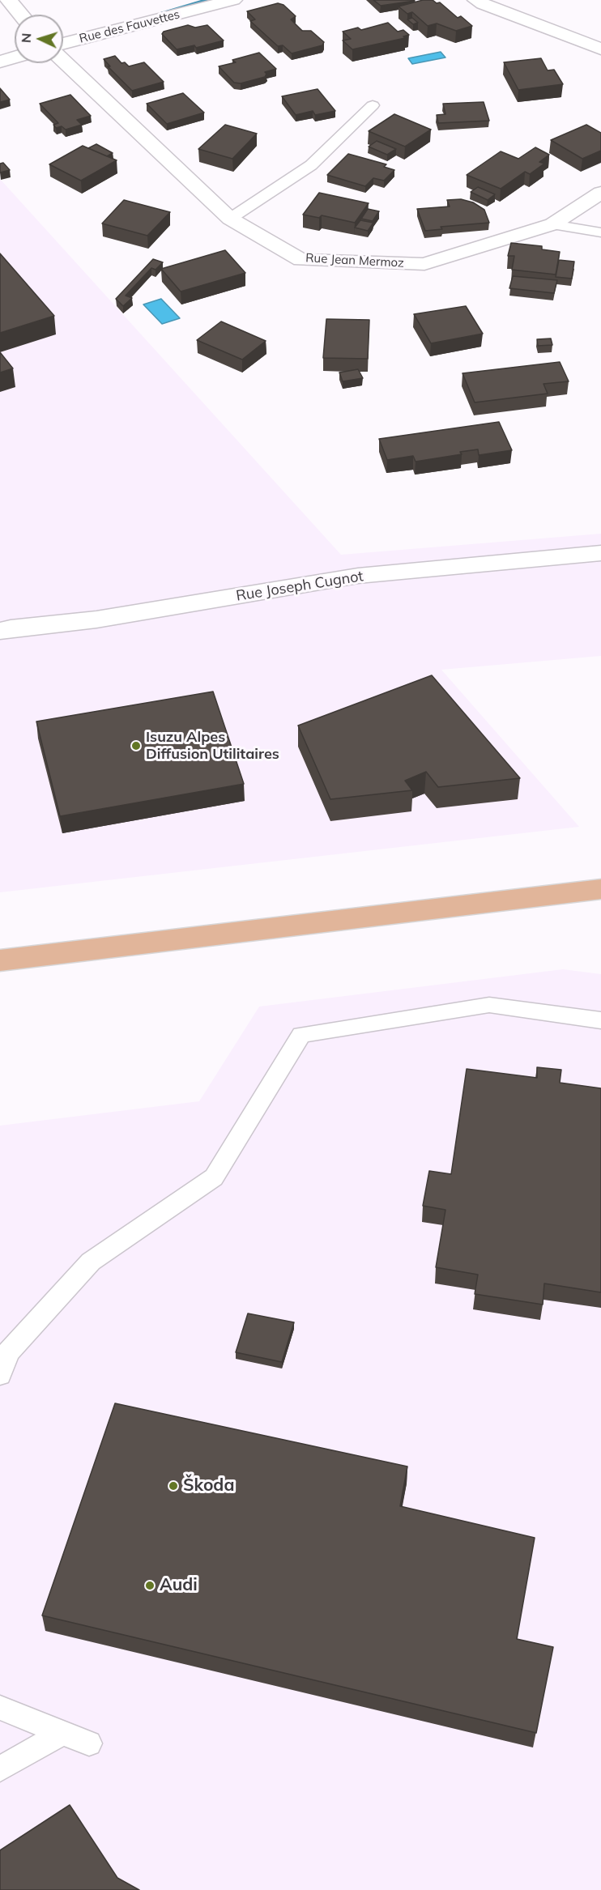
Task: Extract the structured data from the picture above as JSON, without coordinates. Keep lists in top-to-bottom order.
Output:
{
  "streets": {
    "street": ["Rue des Fauvettes", "Rue Jean Mermoz", "Rue Joseph Cugnot"]
  },
  "places": ["Isuzu Alpes Diffusion Utilitaires", "Škoda", "Audi"],
  "north": "left"
}
